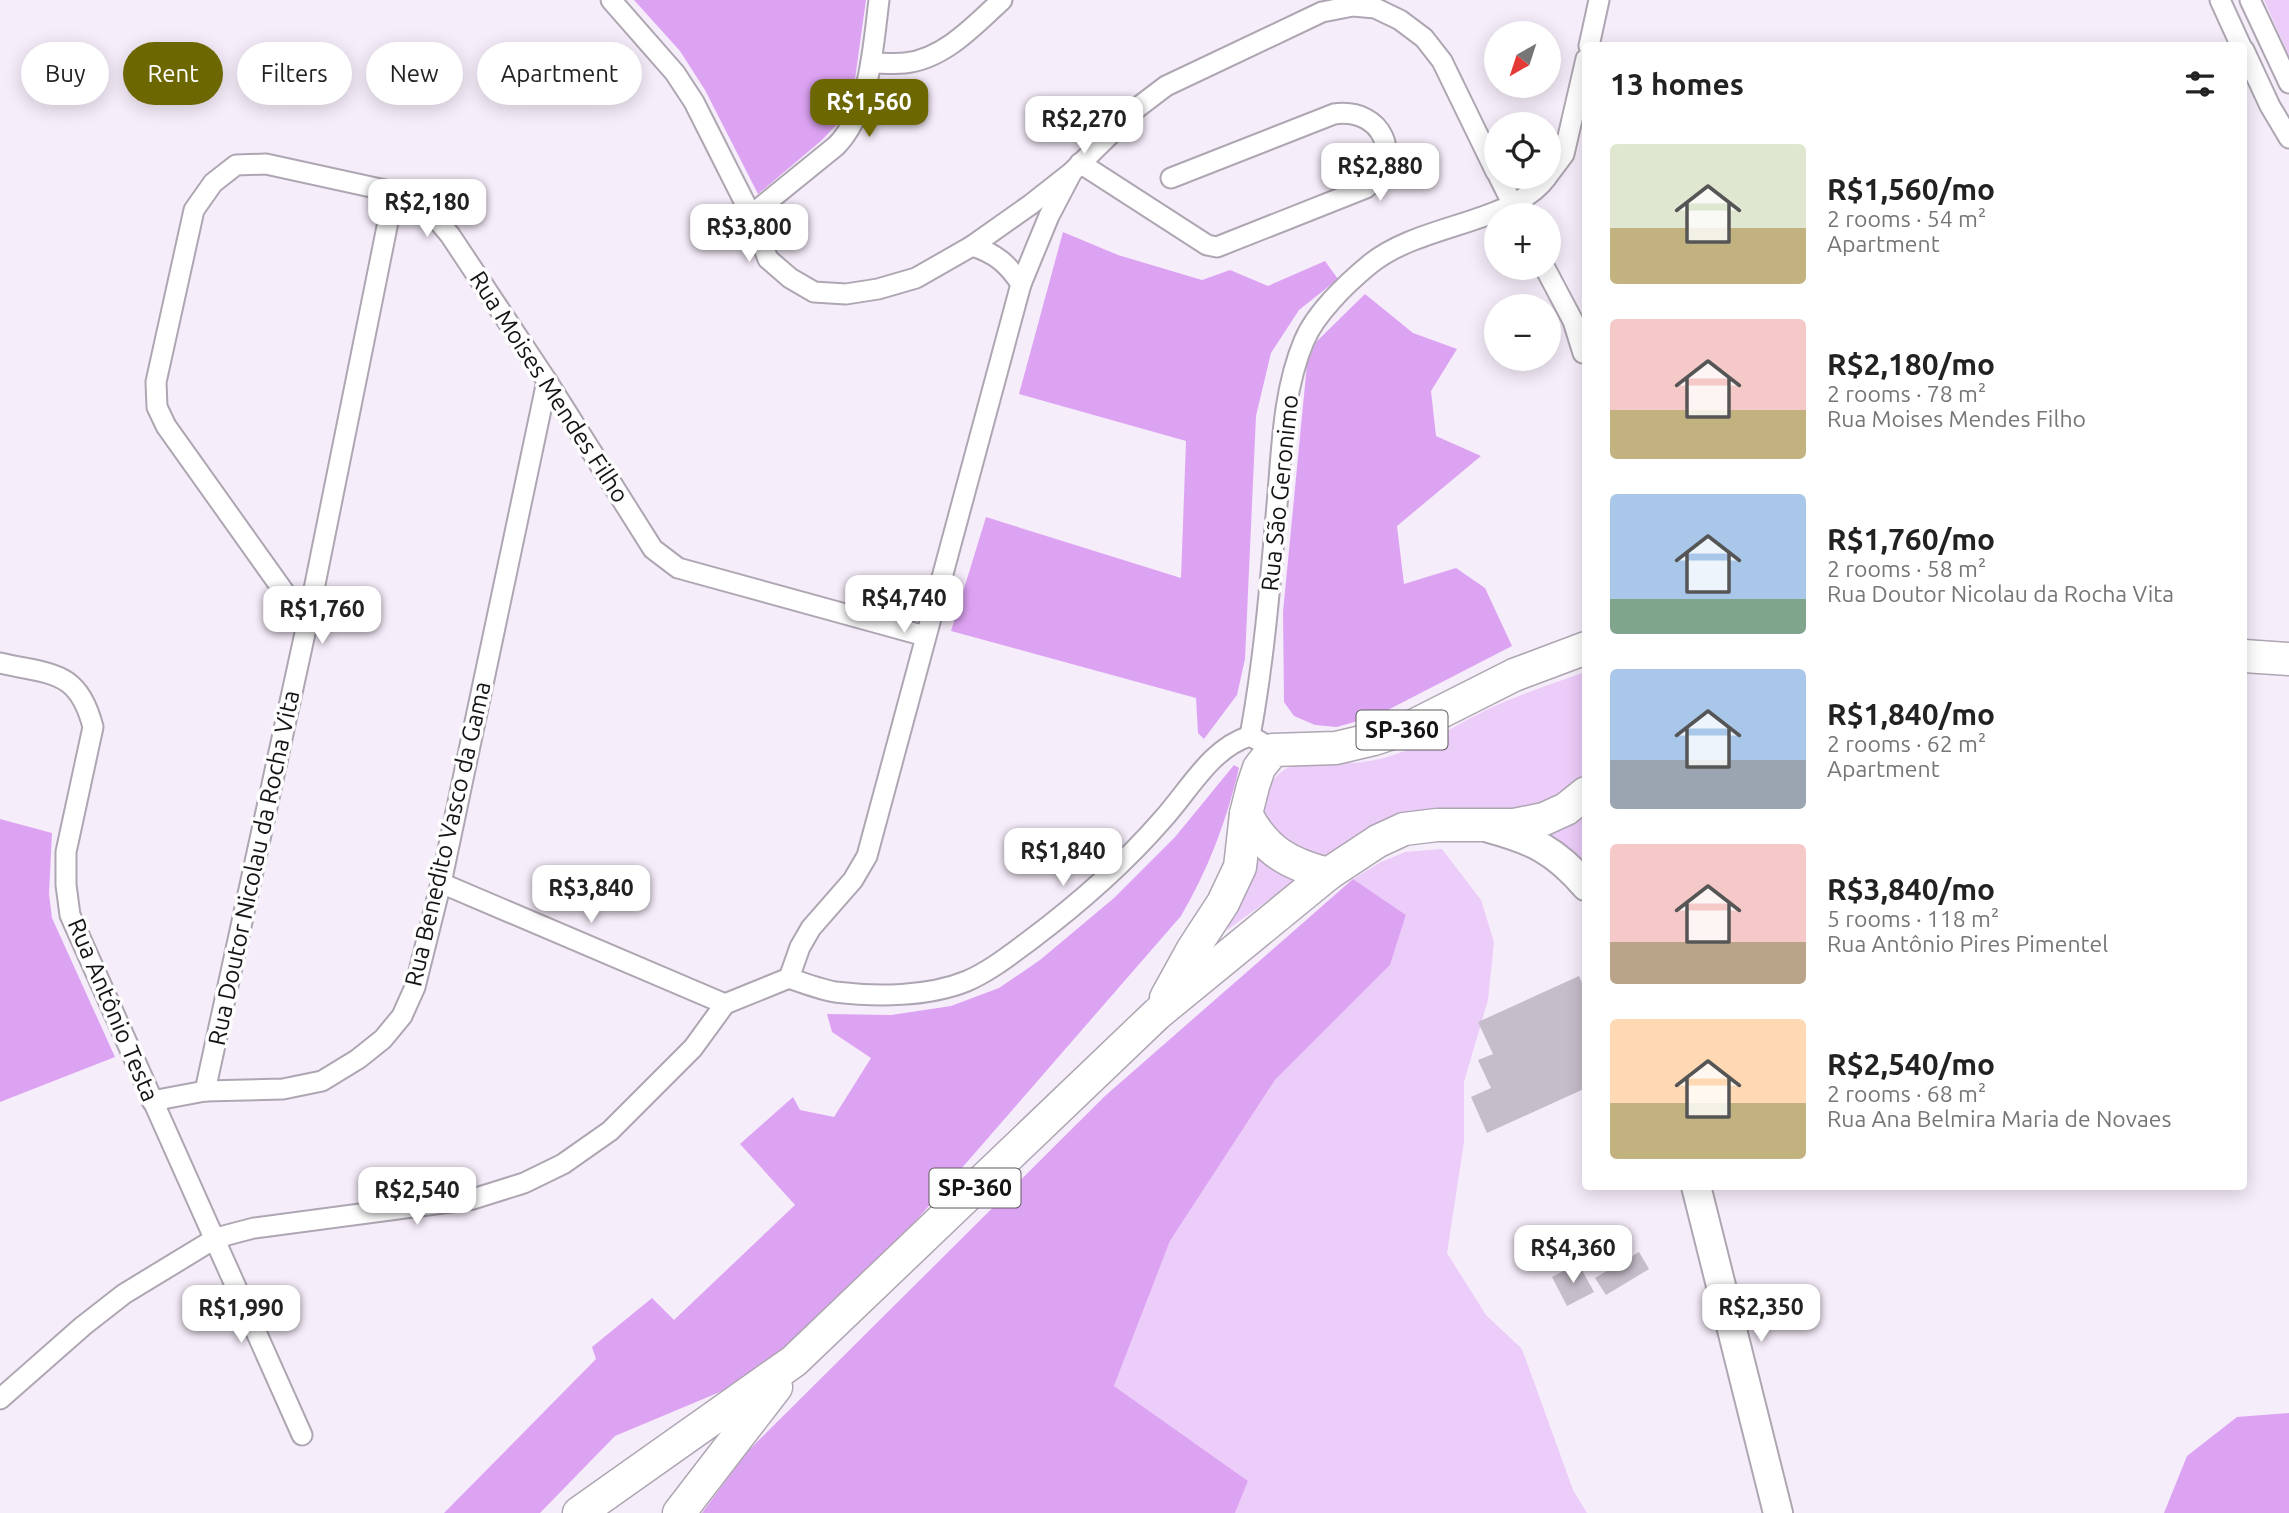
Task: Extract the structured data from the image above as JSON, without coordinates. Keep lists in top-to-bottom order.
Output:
{
  "streets": {
    "main road": ["SP-360"],
    "street": [
      "Rua Moises Mendes Filho",
      "Rua São Geronimo",
      "Rua Benedito Vasco da Gama",
      "Rua Doutor Nicolau da Rocha Vita",
      "Rua Antônio Testa"
    ]
  },
  "crossings": [
    ["Rua Moises Mendes Filho", "Rua Benedito Vasco da Gama"],
    ["Rua Moises Mendes Filho", "Rua Doutor Nicolau da Rocha Vita"],
    ["Rua São Geronimo", "SP-360"],
    ["Rua Benedito Vasco da Gama", "Rua Doutor Nicolau da Rocha Vita"],
    ["Rua Benedito Vasco da Gama", "Rua Antônio Testa"]
  ],
  "north": "bottom left",
  "page": {
    "map_buttons": ["+", "−"],
    "chip": [
      "Buy",
      "Rent",
      "Filters",
      "New",
      "Apartment"
    ],
    "heading": "13 homes",
    "price": [
      "R$1,560",
      "R$2,270",
      "R$2,880",
      "R$2,180",
      "R$3,800",
      "R$4,740",
      "R$1,760",
      "R$1,840",
      "R$3,840",
      "R$2,540",
      "R$4,360",
      "R$2,350",
      "R$1,990"
    ],
    "list": [
      {
        "name": "R$1,560/mo",
        "note": "2 rooms · 54 m² · Apartment"
      },
      {
        "name": "R$2,180/mo",
        "note": "2 rooms · 78 m² · Rua Moises Mendes Filho"
      },
      {
        "name": "R$1,760/mo",
        "note": "2 rooms · 58 m² · Rua Doutor Nicolau da Rocha Vita"
      },
      {
        "name": "R$1,840/mo",
        "note": "2 rooms · 62 m² · Apartment"
      },
      {
        "name": "R$3,840/mo",
        "note": "5 rooms · 118 m² · Rua Antônio Pires Pimentel"
      },
      {
        "name": "R$2,540/mo",
        "note": "2 rooms · 68 m² · Rua Ana Belmira Maria de Novaes"
      }
    ]
  }
}
